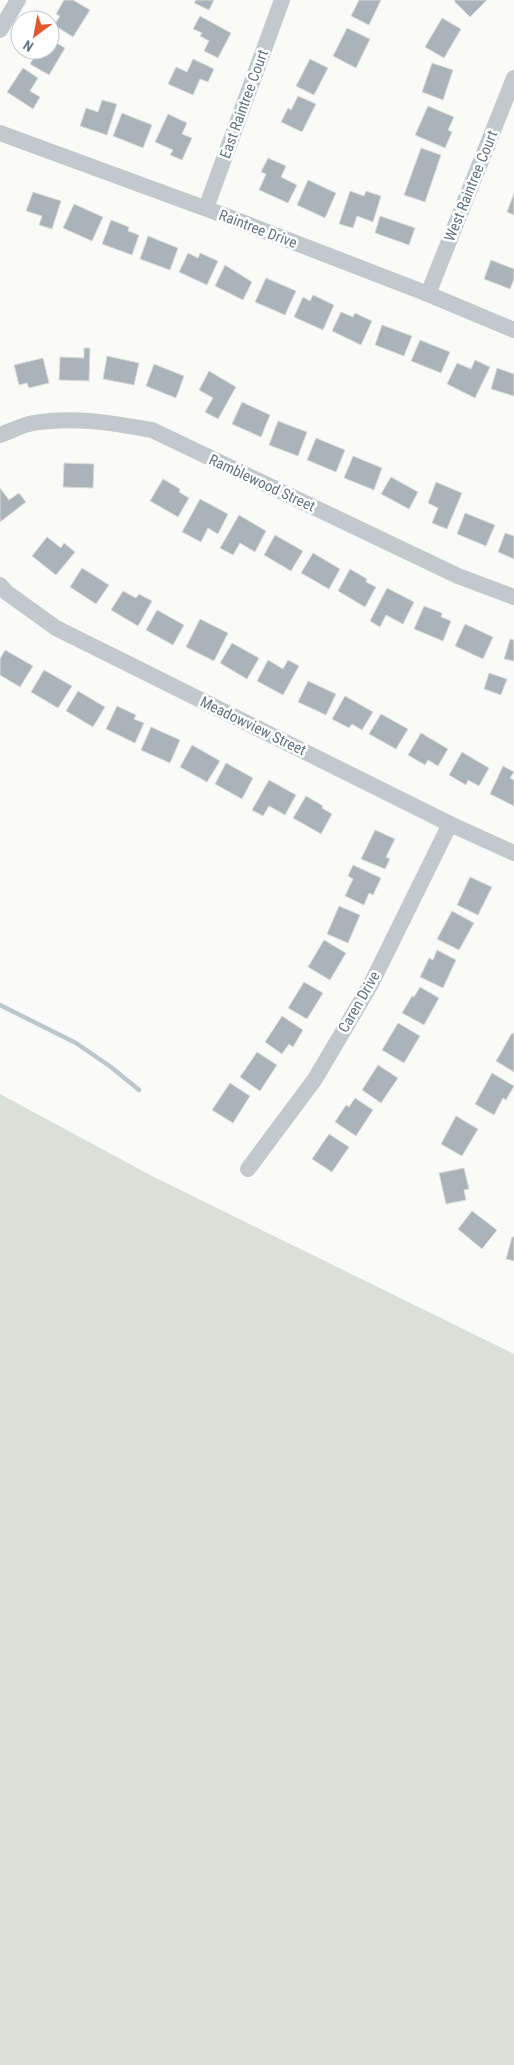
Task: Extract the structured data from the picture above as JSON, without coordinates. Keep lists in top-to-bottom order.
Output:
{
  "streets": {
    "street": [
      "East Raintree Court",
      "West Raintree Court",
      "Raintree Drive",
      "Ramblewood Street",
      "Meadowview Street",
      "Caren Drive"
    ]
  },
  "crossings": [
    ["East Raintree Court", "Raintree Drive"],
    ["West Raintree Court", "Raintree Drive"],
    ["Meadowview Street", "Caren Drive"]
  ],
  "north": "bottom left"
}
